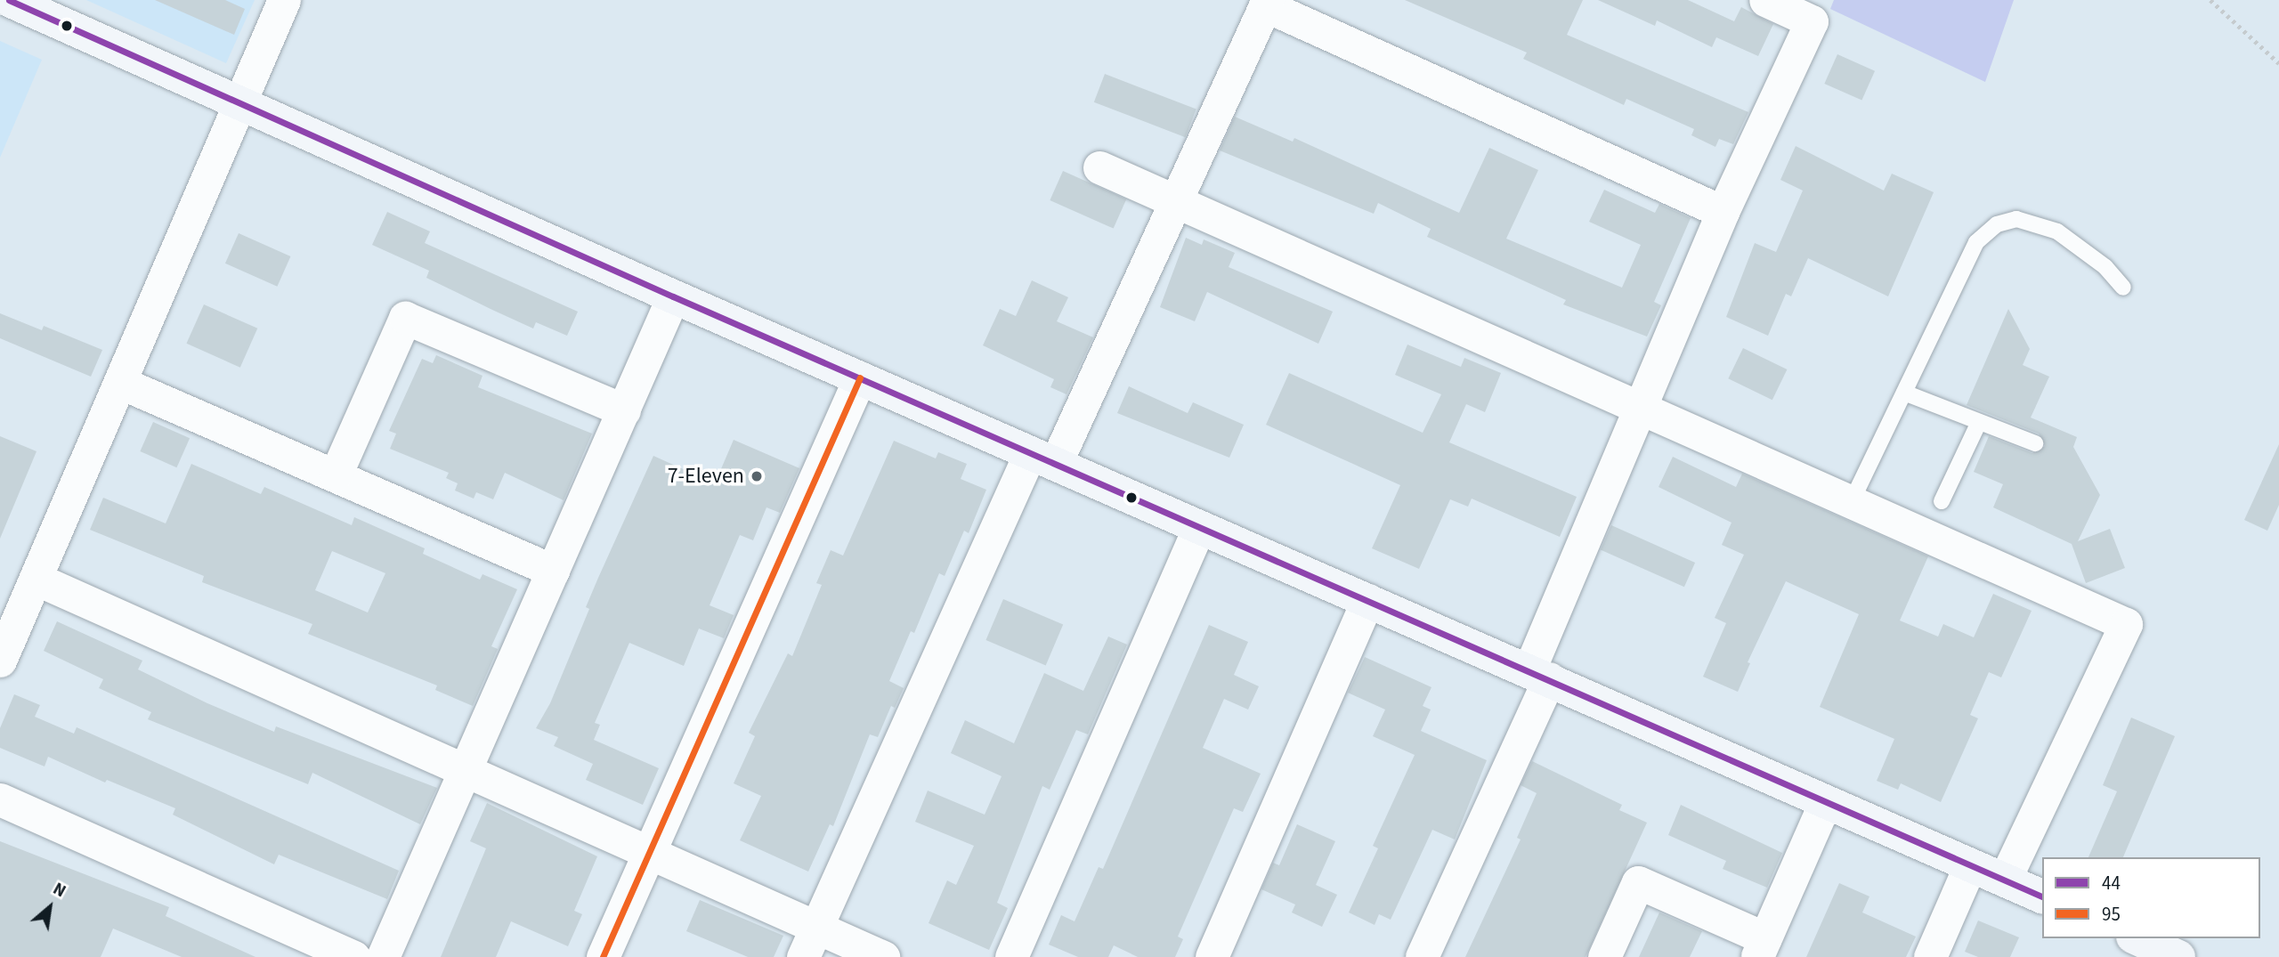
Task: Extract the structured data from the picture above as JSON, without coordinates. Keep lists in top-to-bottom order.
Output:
{
  "places": ["7-Eleven"],
  "lines": ["transit line 44", "transit line 95"],
  "legend": ["44", "95"],
  "north": "top right"
}
